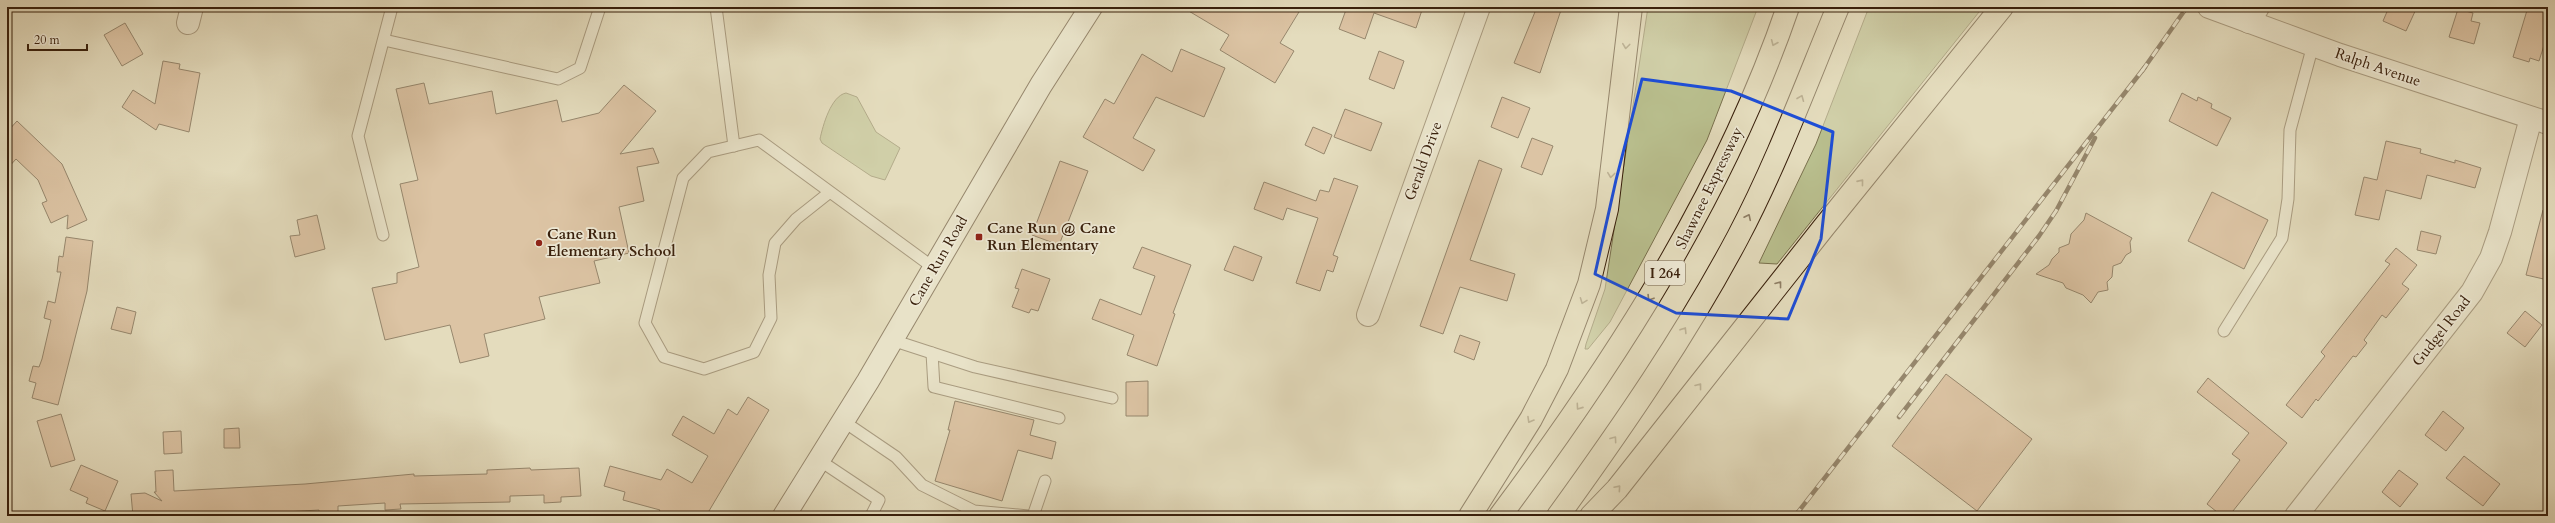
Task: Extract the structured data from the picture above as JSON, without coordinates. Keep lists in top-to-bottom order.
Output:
{
  "streets": {
    "highway": ["Shawnee Expressway", "I 264"],
    "street": [
      "Ralph Avenue",
      "Gerald Drive",
      "Cane Run Road",
      "Gudgel Road"
    ]
  },
  "crossings": [
    ["Ralph Avenue", "Gudgel Road"]
  ],
  "places": {
    "transit": ["Cane Run @ Cane Run Elementary"],
    "other": ["Cane Run Elementary School"]
  },
  "scale_bar": "20 m"
}
